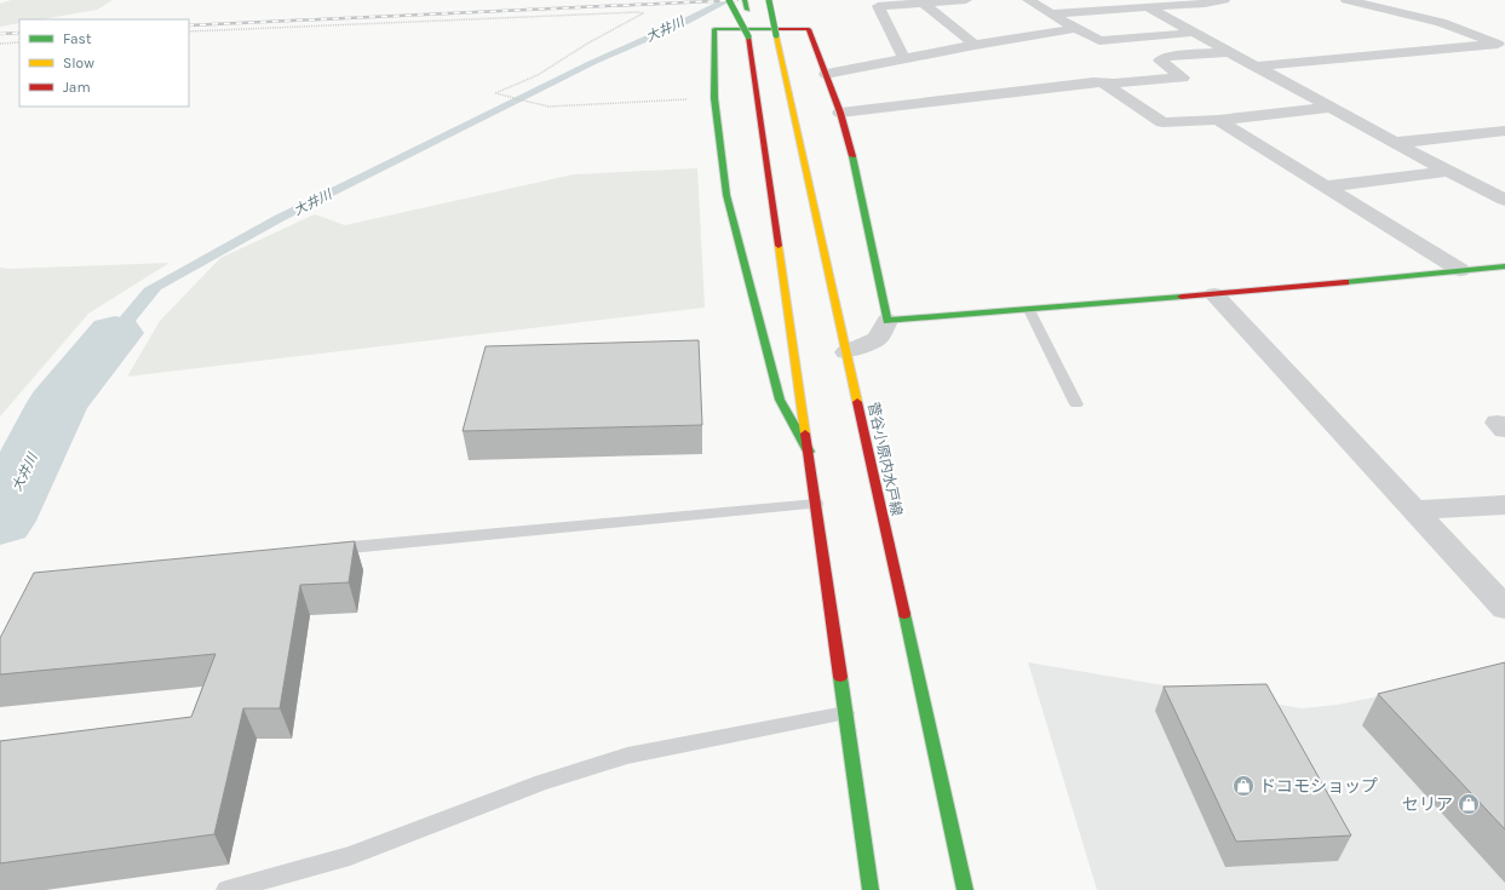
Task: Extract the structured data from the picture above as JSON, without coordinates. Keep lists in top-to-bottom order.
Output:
{
  "streets": {
    "main road": ["菅谷小原内水戸線"]
  },
  "water": ["大井川"],
  "places": {
    "shop": ["ドコモショップ", "セリア"]
  },
  "legend": ["Fast", "Slow", "Jam"]
}
